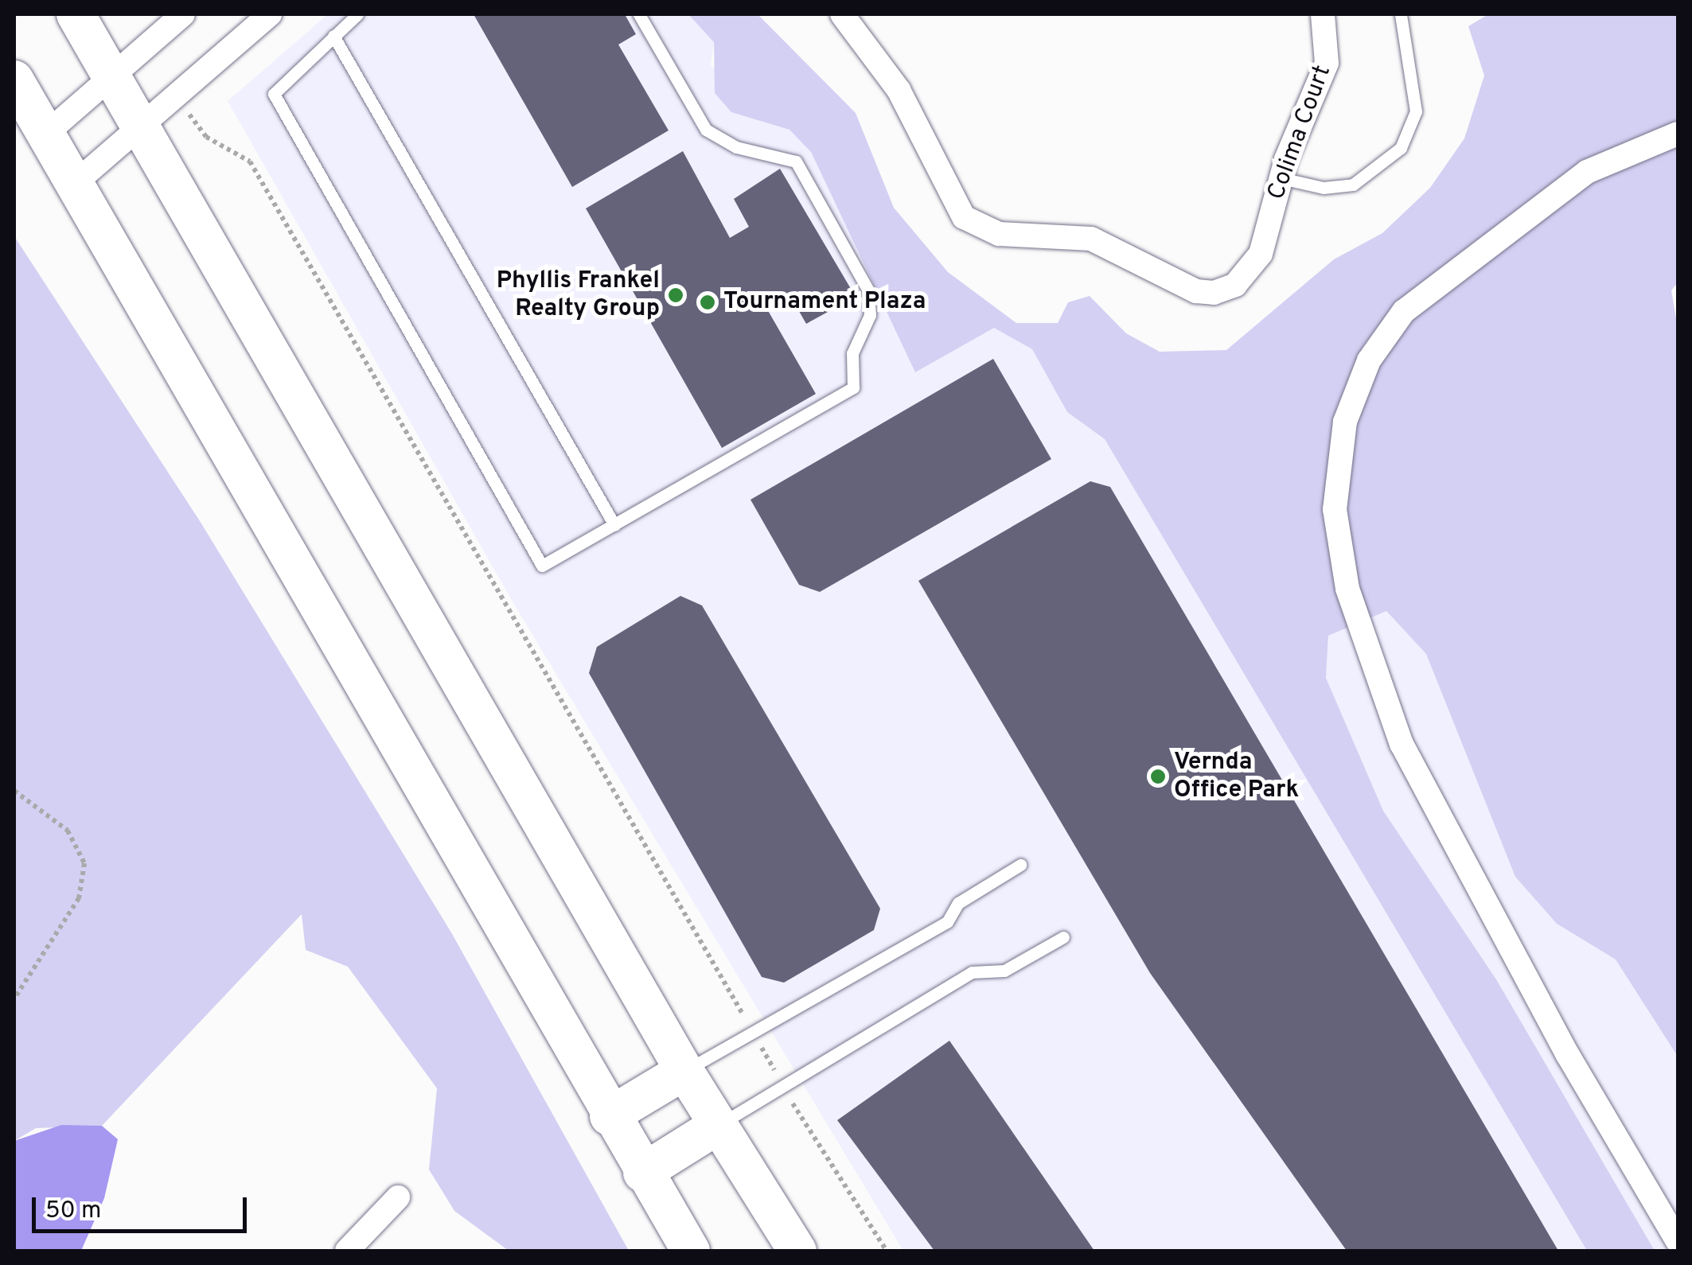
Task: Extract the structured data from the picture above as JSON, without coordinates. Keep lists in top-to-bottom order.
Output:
{
  "streets": {
    "street": ["Colima Court"]
  },
  "places": ["Phyllis Frankel Realty Group", "Tournament Plaza", "Vernda Office Park"],
  "scale_bar": "50 m"
}
